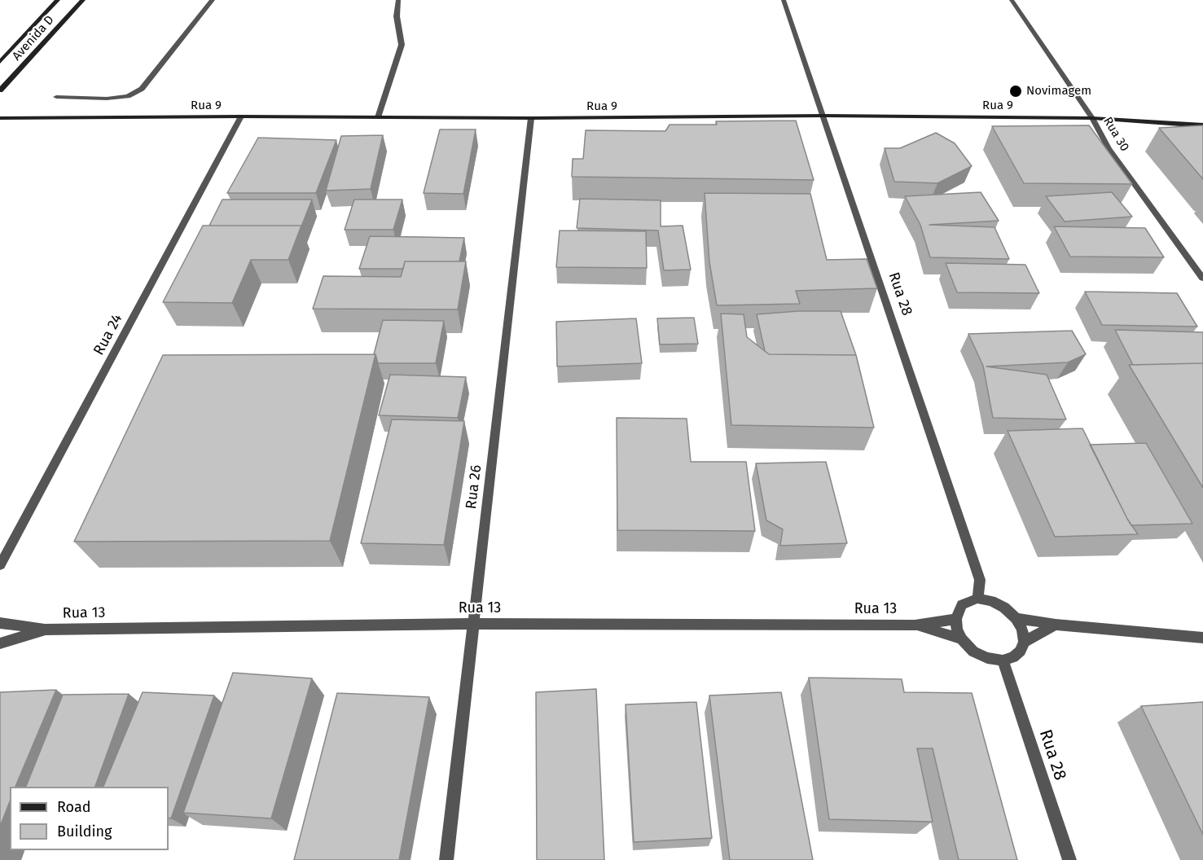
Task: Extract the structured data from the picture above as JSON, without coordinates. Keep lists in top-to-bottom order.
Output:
{
  "streets": {
    "street": [
      "Avenida D",
      "Rua 9",
      "Rua 30",
      "Rua 28",
      "Rua 24",
      "Rua 26",
      "Rua 13"
    ]
  },
  "crossings": [
    ["Rua 9", "Rua 30"],
    ["Rua 9", "Rua 28"],
    ["Rua 9", "Rua 24"],
    ["Rua 9", "Rua 26"],
    ["Rua 28", "Rua 13"],
    ["Rua 26", "Rua 13"]
  ],
  "places": ["Novimagem"],
  "legend": ["Road", "Building"]
}
